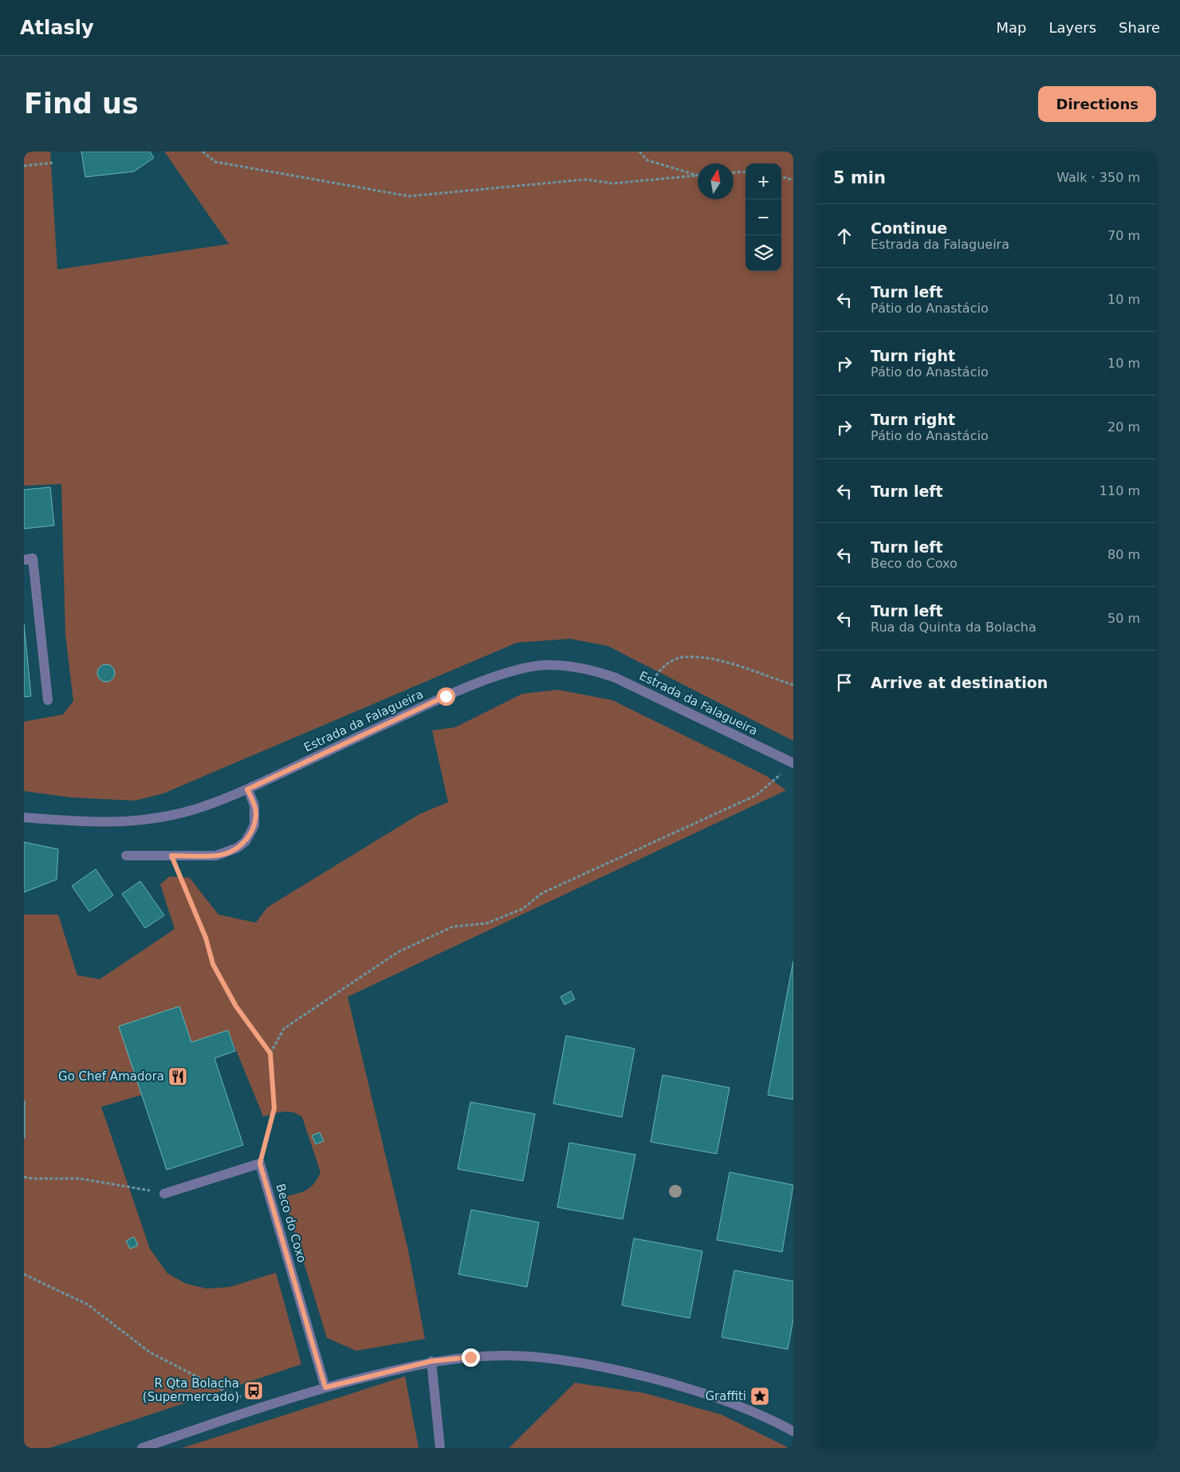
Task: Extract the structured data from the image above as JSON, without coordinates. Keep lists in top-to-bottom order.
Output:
{
  "streets": {
    "street": ["Estrada da Falagueira", "Beco do Coxo"]
  },
  "places": {
    "restaurant": ["Go Chef Amadora"],
    "bus stop": ["R Qta Bolacha (Supermercado)"],
    "place": ["Graffiti"]
  },
  "north": "top",
  "page": {
    "header": "Atlasly",
    "nav": ["Map", "Layers", "Share"],
    "buttons": "Directions",
    "title": "Find us",
    "heading": ["5 min", "Walk · 350 m"],
    "map_buttons": ["+", "−"],
    "list": [
      ["Continue", "Estrada da Falagueira", "70 m"],
      ["Turn left", "Pátio do Anastácio", "10 m"],
      ["Turn right", "Pátio do Anastácio", "10 m"],
      ["Turn right", "Pátio do Anastácio", "20 m"],
      ["Turn left", "110 m"],
      ["Turn left", "Beco do Coxo", "80 m"],
      ["Turn left", "Rua da Quinta da Bolacha", "50 m"],
      "Arrive at destination"
    ]
  }
}
